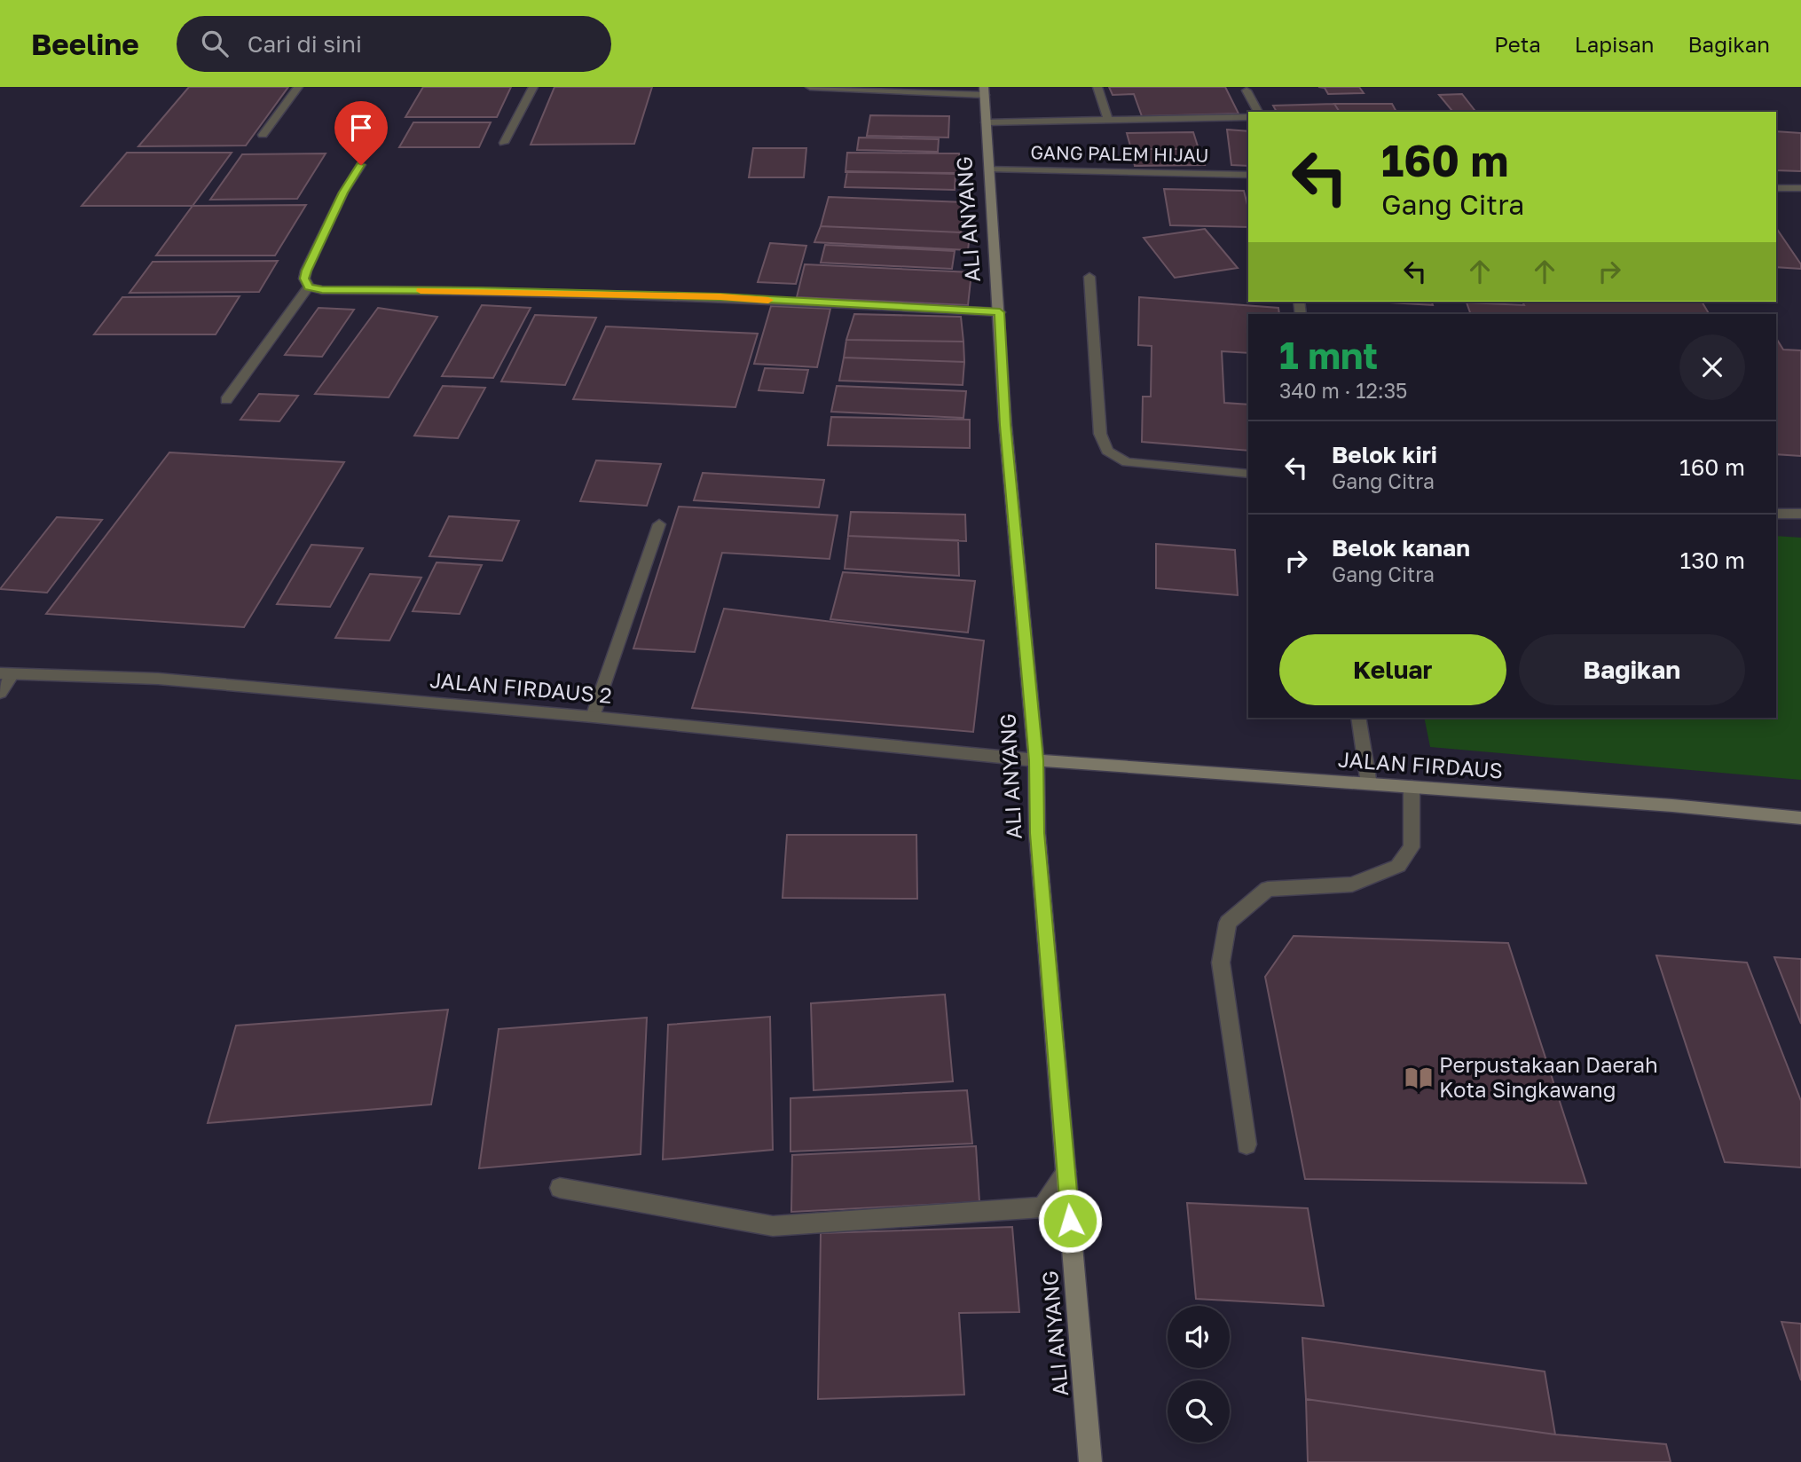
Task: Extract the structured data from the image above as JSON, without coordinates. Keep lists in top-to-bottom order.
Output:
{
  "streets": {
    "street": [
      "GANG PALEM HIJAU",
      "ALI ANYANG",
      "JALAN FIRDAUS 2",
      "JALAN FIRDAUS"
    ]
  },
  "crossings": [
    ["GANG PALEM HIJAU", "ALI ANYANG"],
    ["ALI ANYANG", "JALAN FIRDAUS 2"],
    ["ALI ANYANG", "JALAN FIRDAUS"],
    ["JALAN FIRDAUS 2", "JALAN FIRDAUS"]
  ],
  "places": {
    "library": ["Perpustakaan Daerah Kota Singkawang"]
  },
  "page": {
    "header": "Beeline",
    "search": "Cari di sini",
    "nav": ["Peta", "Lapisan", "Bagikan"],
    "turn": ["160 m", "Gang Citra"],
    "heading": ["1 mnt", "340 m · 12:35"],
    "list": [
      {
        "name": "Belok kiri",
        "note": "Gang Citra",
        "value": "160 m"
      },
      {
        "name": "Belok kanan",
        "note": "Gang Citra",
        "value": "130 m"
      }
    ],
    "buttons": ["Keluar", "Bagikan"]
  }
}
